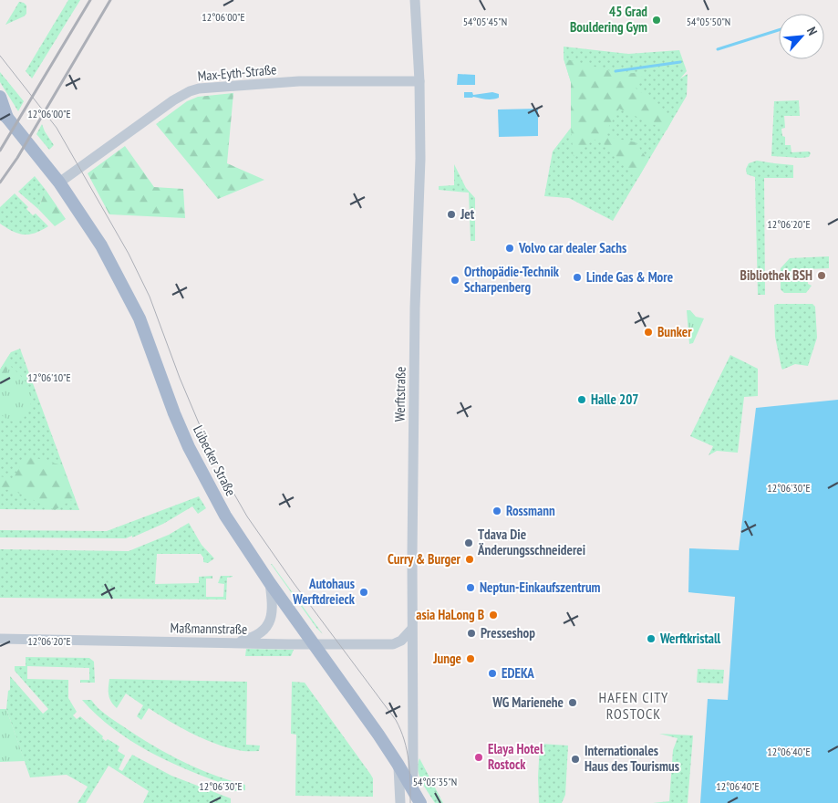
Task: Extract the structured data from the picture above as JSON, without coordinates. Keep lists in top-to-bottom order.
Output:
{
  "streets": {
    "main road": ["Lübecker Straße"],
    "street": ["Max-Eyth-Straße", "Werftstraße", "Maßmannstraße"]
  },
  "crossings": [
    ["Max-Eyth-Straße", "Werftstraße"],
    ["Max-Eyth-Straße", "Lübecker Straße"],
    ["Werftstraße", "Lübecker Straße"],
    ["Werftstraße", "Maßmannstraße"],
    ["Lübecker Straße", "Maßmannstraße"]
  ],
  "districts": ["HAFEN CITY ROSTOCK"],
  "places": [
    "45 Grad Bouldering Gym",
    "Jet",
    "Volvo car dealer Sachs",
    "Bibliothek BSH",
    "Linde Gas & More",
    "Orthopädie-Technik Scharpenberg",
    "Bunker",
    "Halle 207",
    "Rossmann",
    "Tdava Die Änderungsschneiderei",
    "Curry & Burger",
    "Neptun-Einkaufszentrum",
    "Autohaus Werftdreieck",
    "asia HaLong B",
    "Presseshop",
    "Werftkristall",
    "Junge",
    "EDEKA",
    "WG Marienehe",
    "Elaya Hotel Rostock",
    "Internationales Haus des Tourismus"
  ],
  "north": "top right",
  "coordinates": [
    "12°06'00\"E",
    "54°05'45\"N",
    "54°05'50\"N",
    "12°06'20\"E",
    "12°06'10\"E",
    "12°06'30\"E",
    "12°06'40\"E",
    "54°05'35\"N"
  ]
}
